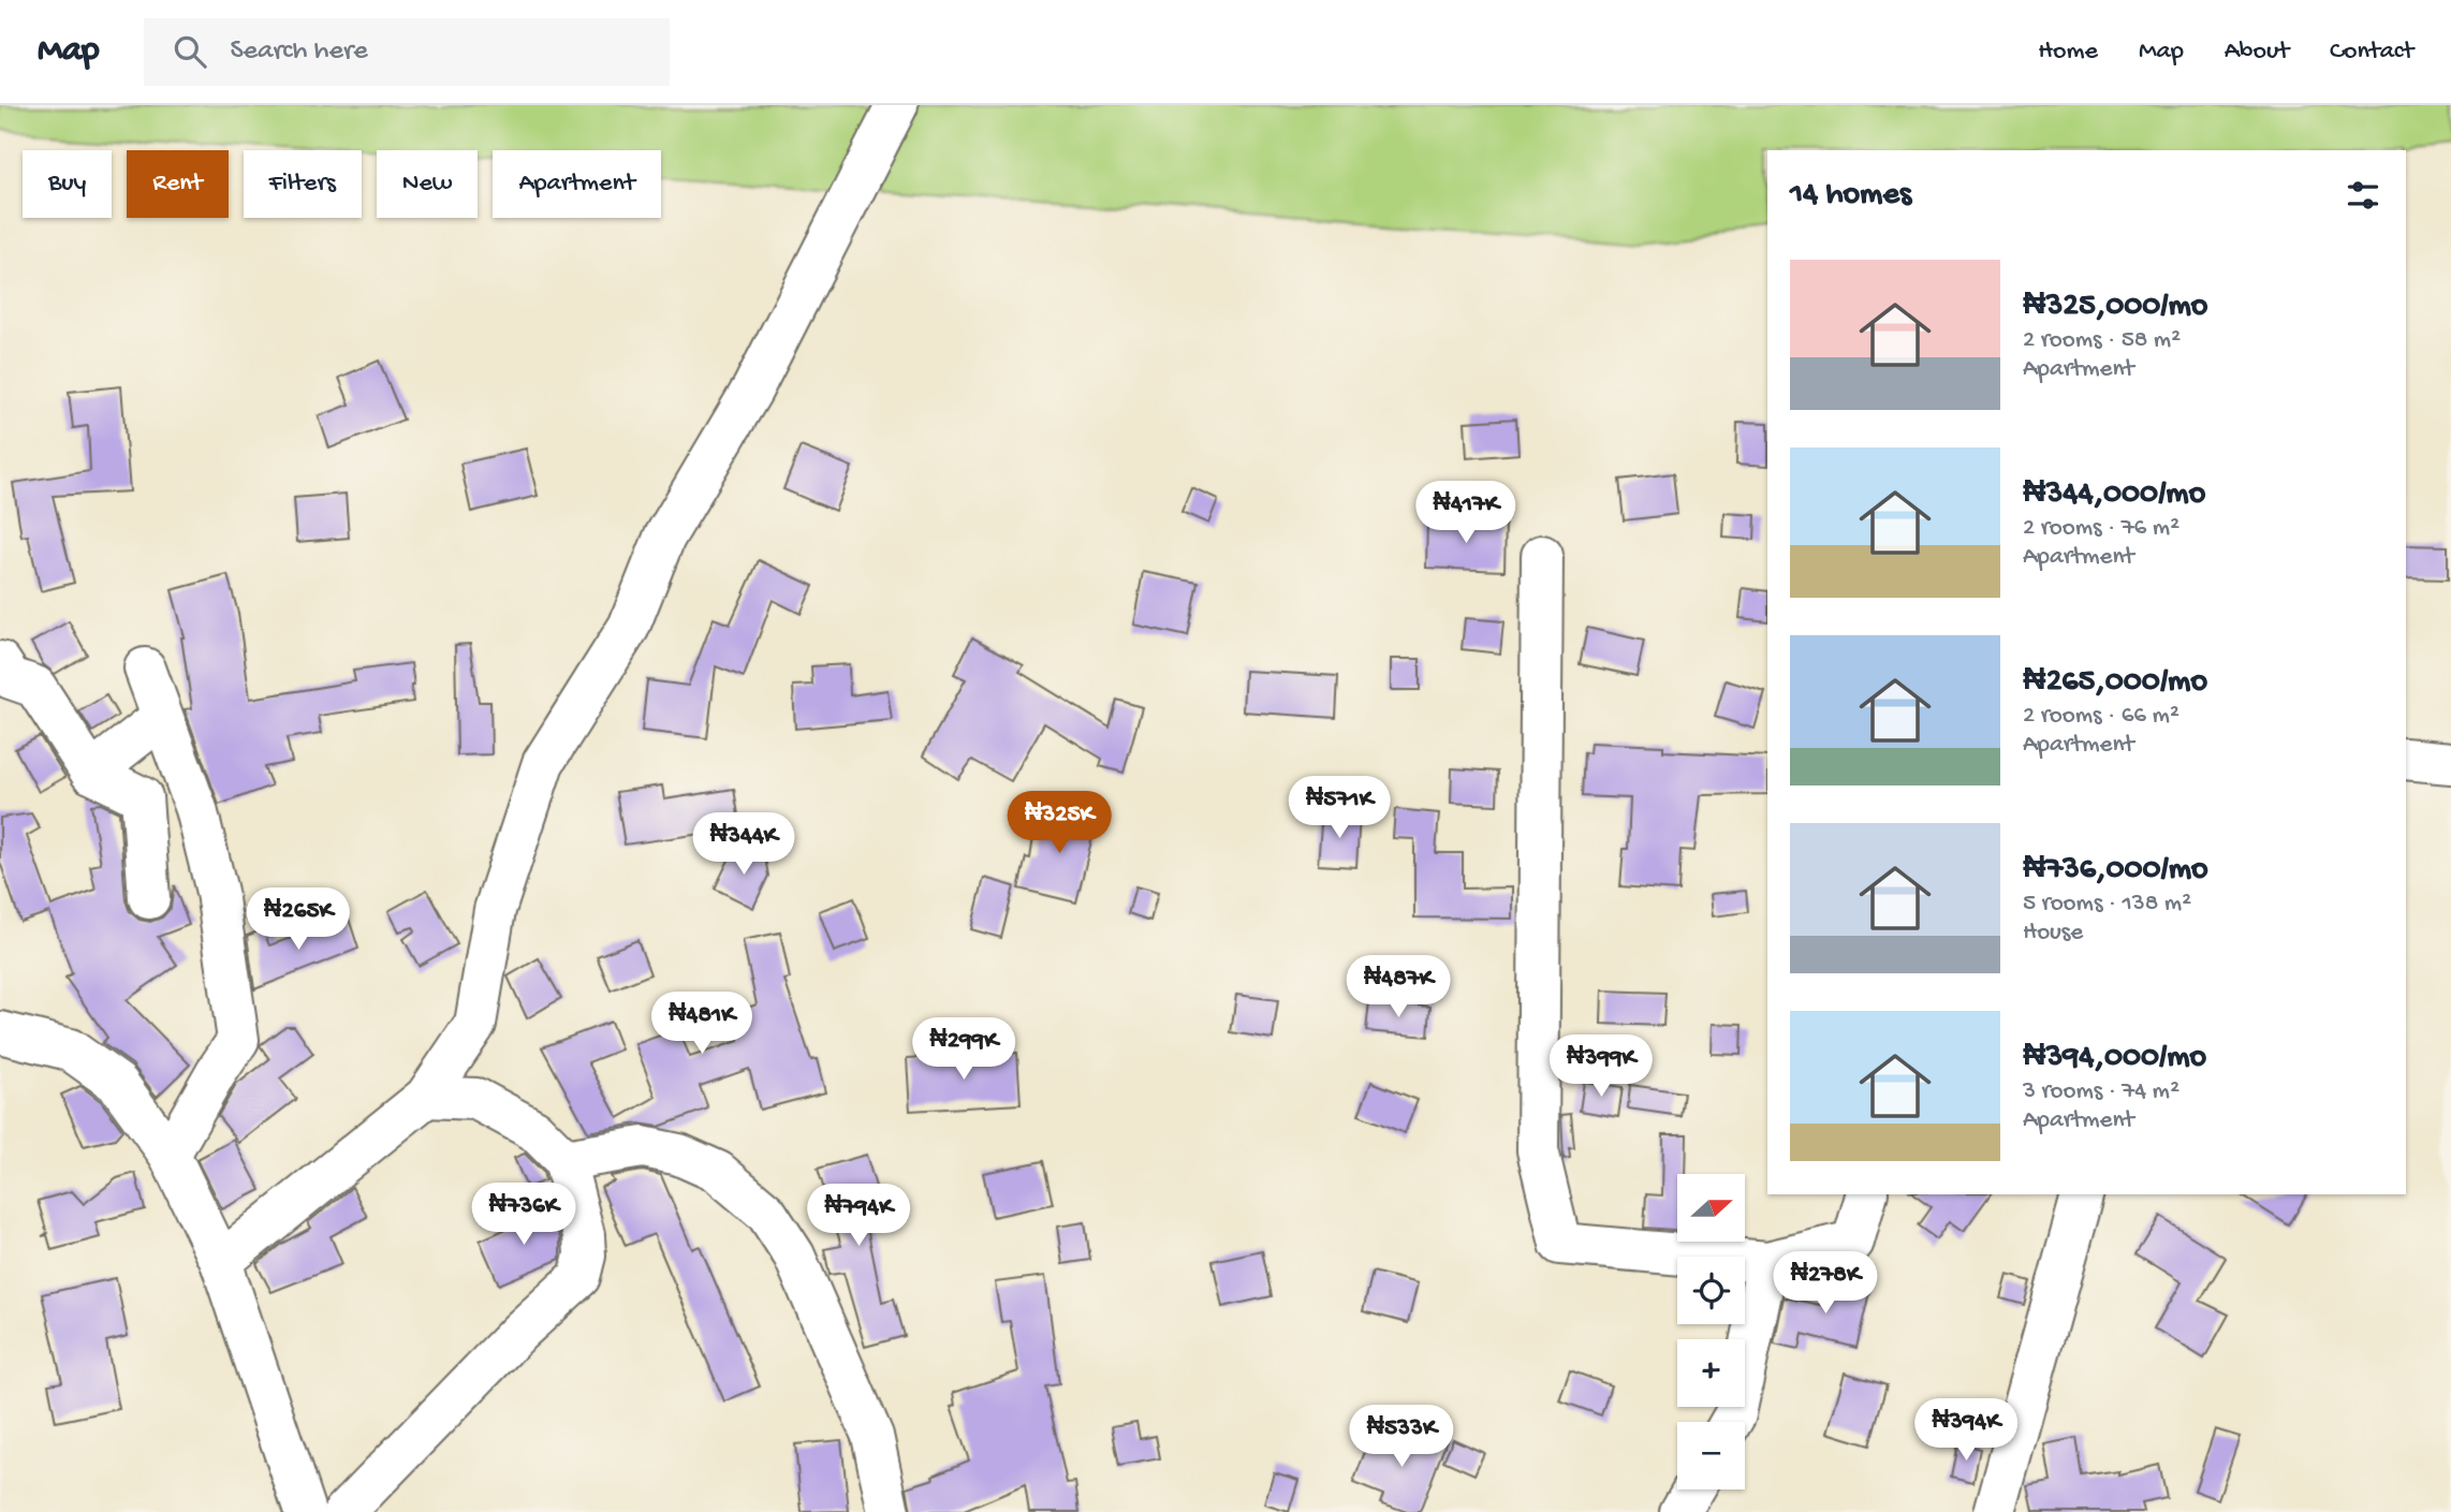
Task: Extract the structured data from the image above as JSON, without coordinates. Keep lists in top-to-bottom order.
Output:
{
  "north": "right",
  "page": {
    "header": "Map",
    "search": "Search here",
    "nav": [
      "Home",
      "Map",
      "About",
      "Contact"
    ],
    "chip": [
      "Buy",
      "Rent",
      "Filters",
      "New",
      "Apartment"
    ],
    "heading": "14 homes",
    "list": [
      {
        "name": "₦325,000/mo",
        "note": "2 rooms · 58 m² · Apartment"
      },
      {
        "name": "₦344,000/mo",
        "note": "2 rooms · 76 m² · Apartment"
      },
      {
        "name": "₦265,000/mo",
        "note": "2 rooms · 66 m² · Apartment"
      },
      {
        "name": "₦736,000/mo",
        "note": "5 rooms · 138 m² · House"
      },
      {
        "name": "₦394,000/mo",
        "note": "3 rooms · 74 m² · Apartment"
      }
    ],
    "price": [
      "₦417K",
      "₦571K",
      "₦325K",
      "₦344K",
      "₦265K",
      "₦487K",
      "₦481K",
      "₦299K",
      "₦399K",
      "₦736K",
      "₦794K",
      "₦278K",
      "₦394K",
      "₦533K"
    ],
    "map_buttons": ["+", "−"]
  }
}
